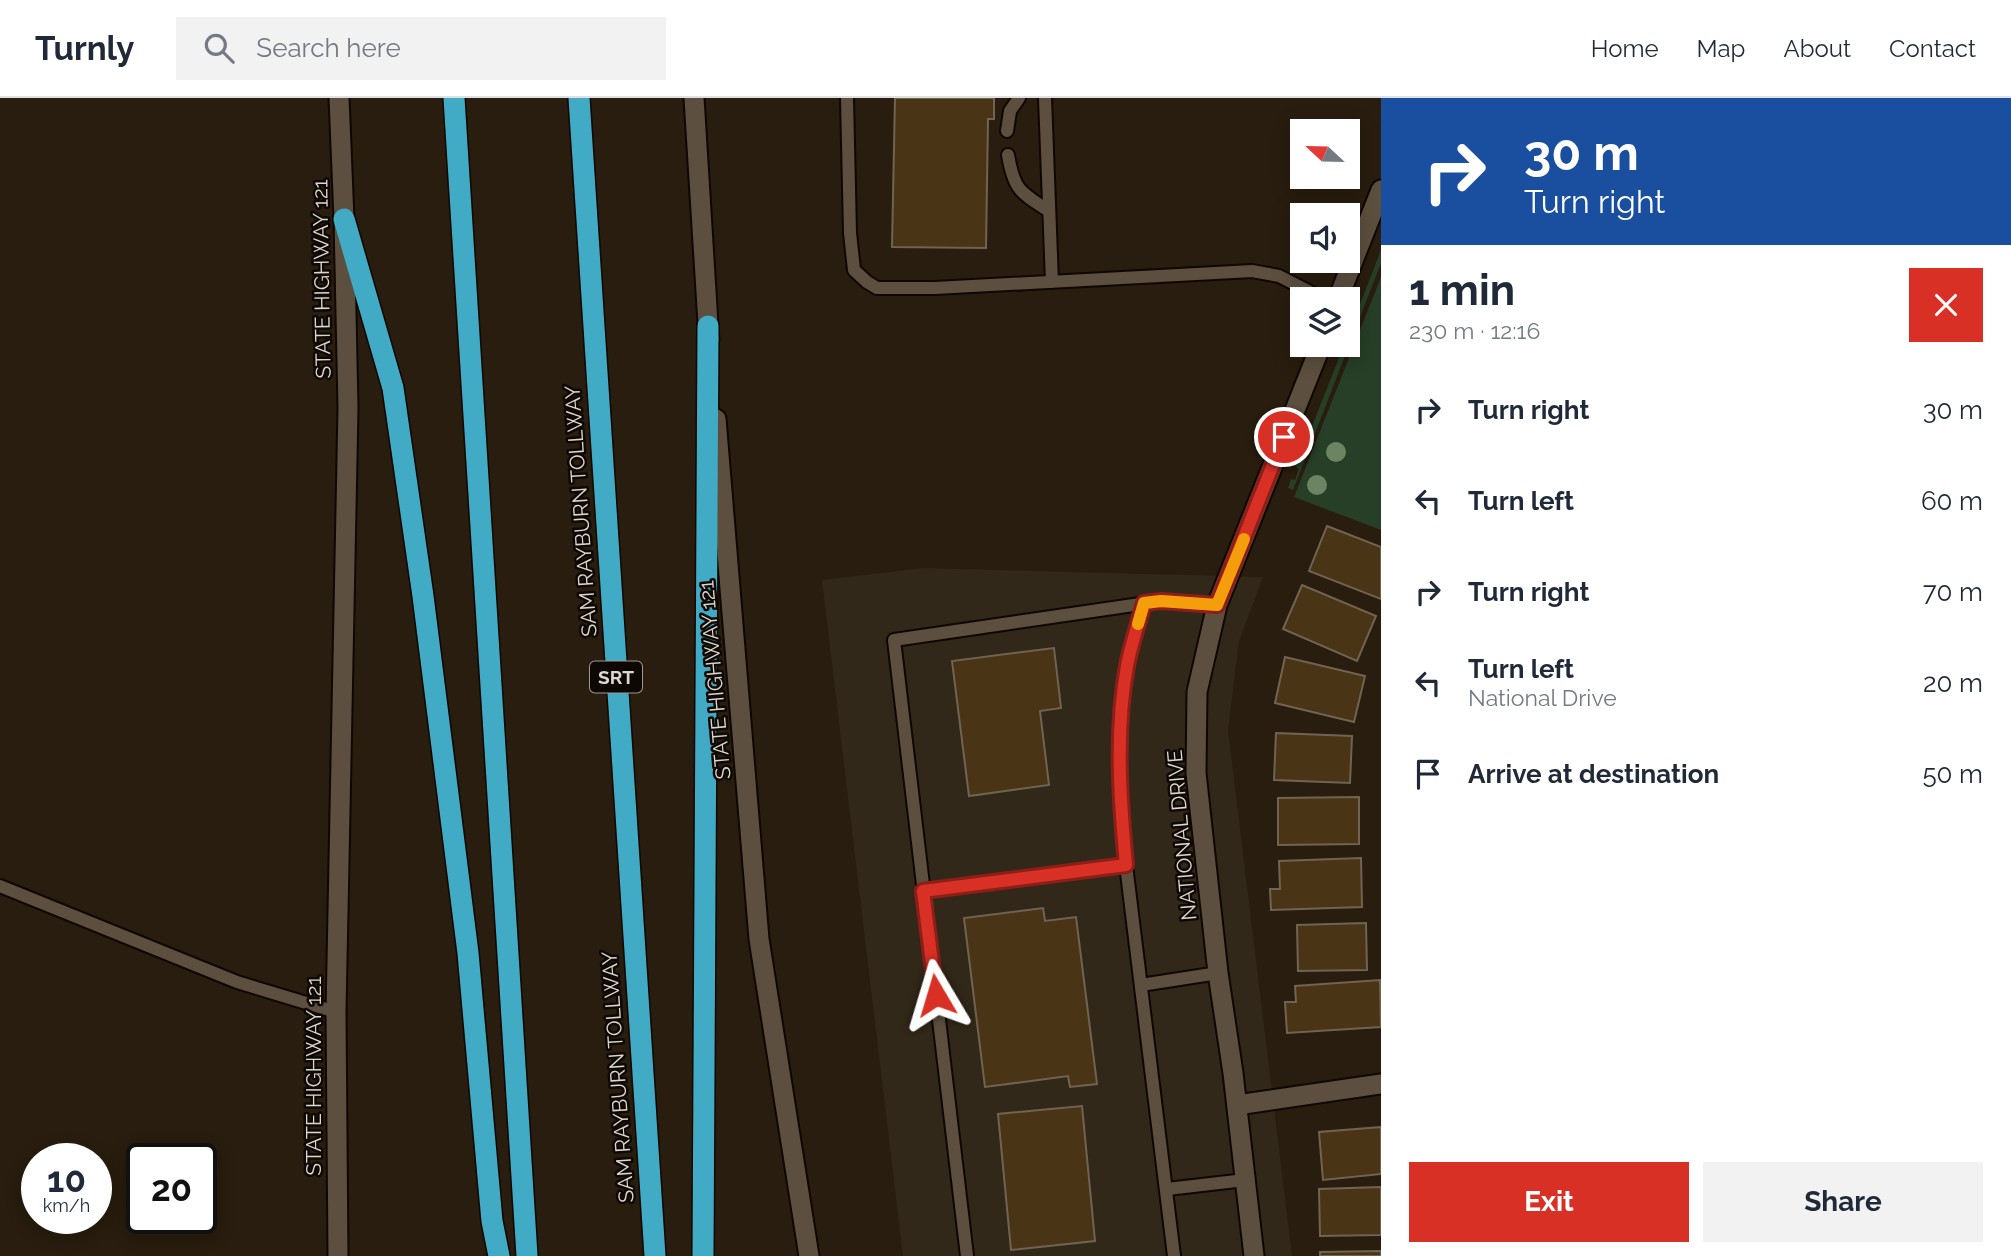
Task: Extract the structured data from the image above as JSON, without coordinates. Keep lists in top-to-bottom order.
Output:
{
  "streets": {
    "highway": ["SAM RAYBURN TOLLWAY", "SRT"],
    "main road": ["STATE HIGHWAY 121", "NATIONAL DRIVE"]
  },
  "north": "left",
  "page": {
    "header": "Turnly",
    "search": "Search here",
    "nav": [
      "Home",
      "Map",
      "About",
      "Contact"
    ],
    "turn": ["30 m", "Turn right"],
    "heading": ["1 min", "230 m · 12:16"],
    "list": [
      {
        "name": "Turn right",
        "value": "30 m"
      },
      {
        "name": "Turn left",
        "value": "60 m"
      },
      {
        "name": "Turn right",
        "value": "70 m"
      },
      {
        "name": "Turn left",
        "note": "National Drive",
        "value": "20 m"
      },
      {
        "name": "Arrive at destination",
        "value": "50 m"
      }
    ],
    "speed": "10 km/h",
    "limit": "20",
    "buttons": ["Exit", "Share"]
  }
}
